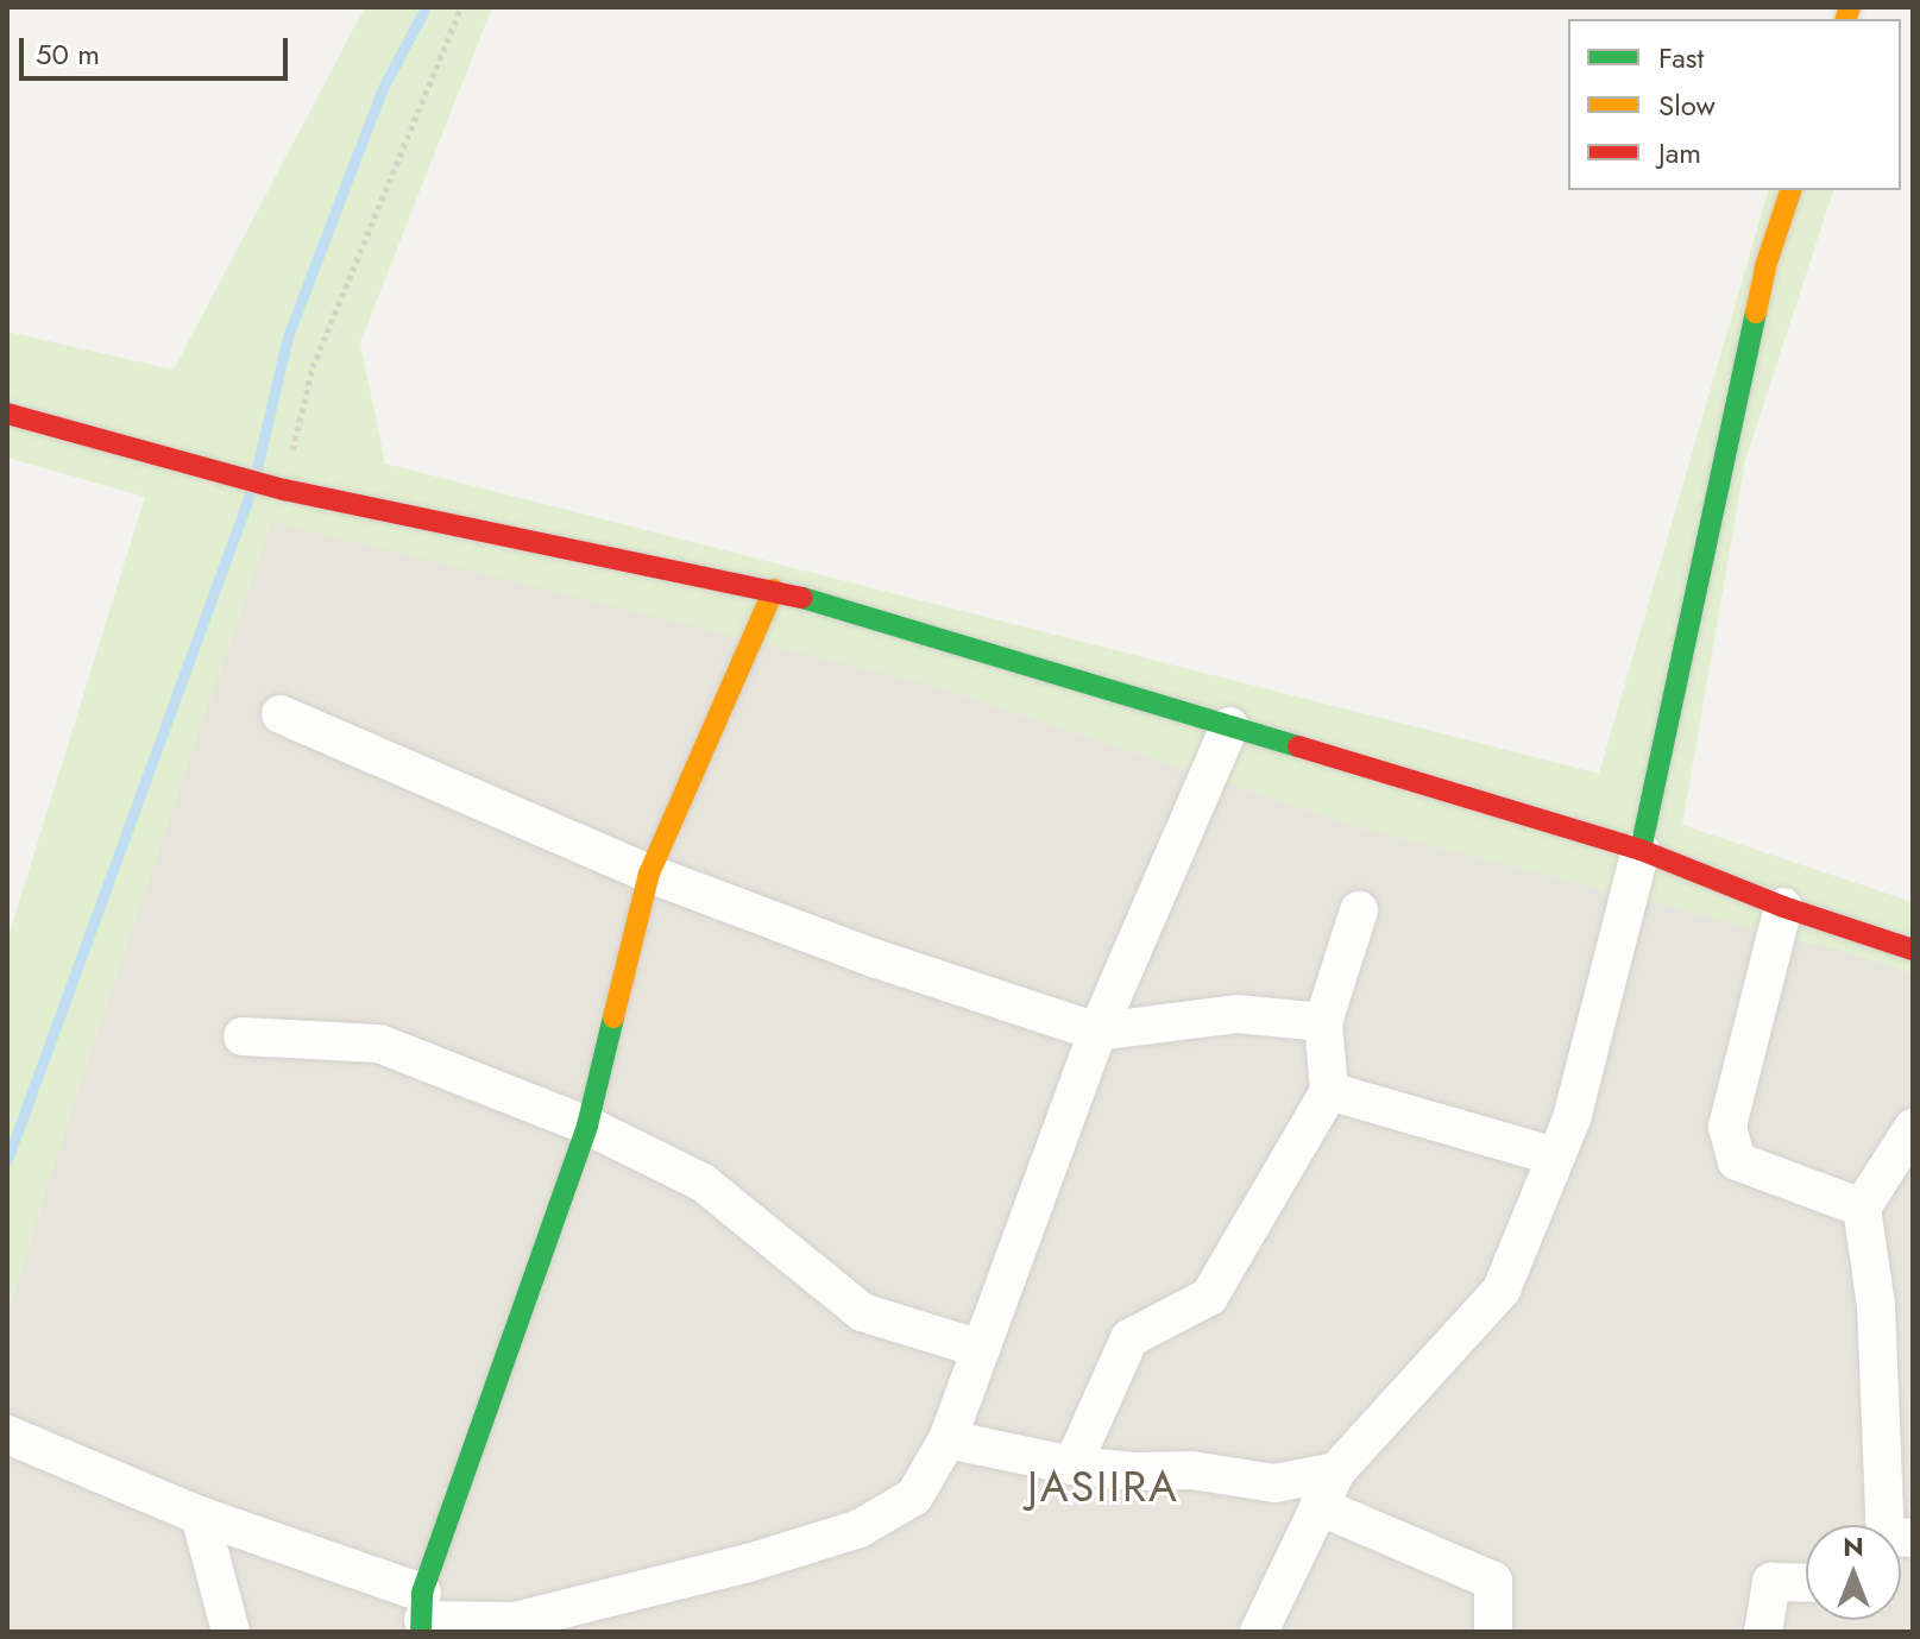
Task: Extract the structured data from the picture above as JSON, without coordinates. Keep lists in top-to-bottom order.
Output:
{
  "districts": ["JASIIRA"],
  "legend": ["Fast", "Slow", "Jam"],
  "scale_bar": "50 m",
  "north": "top"
}
